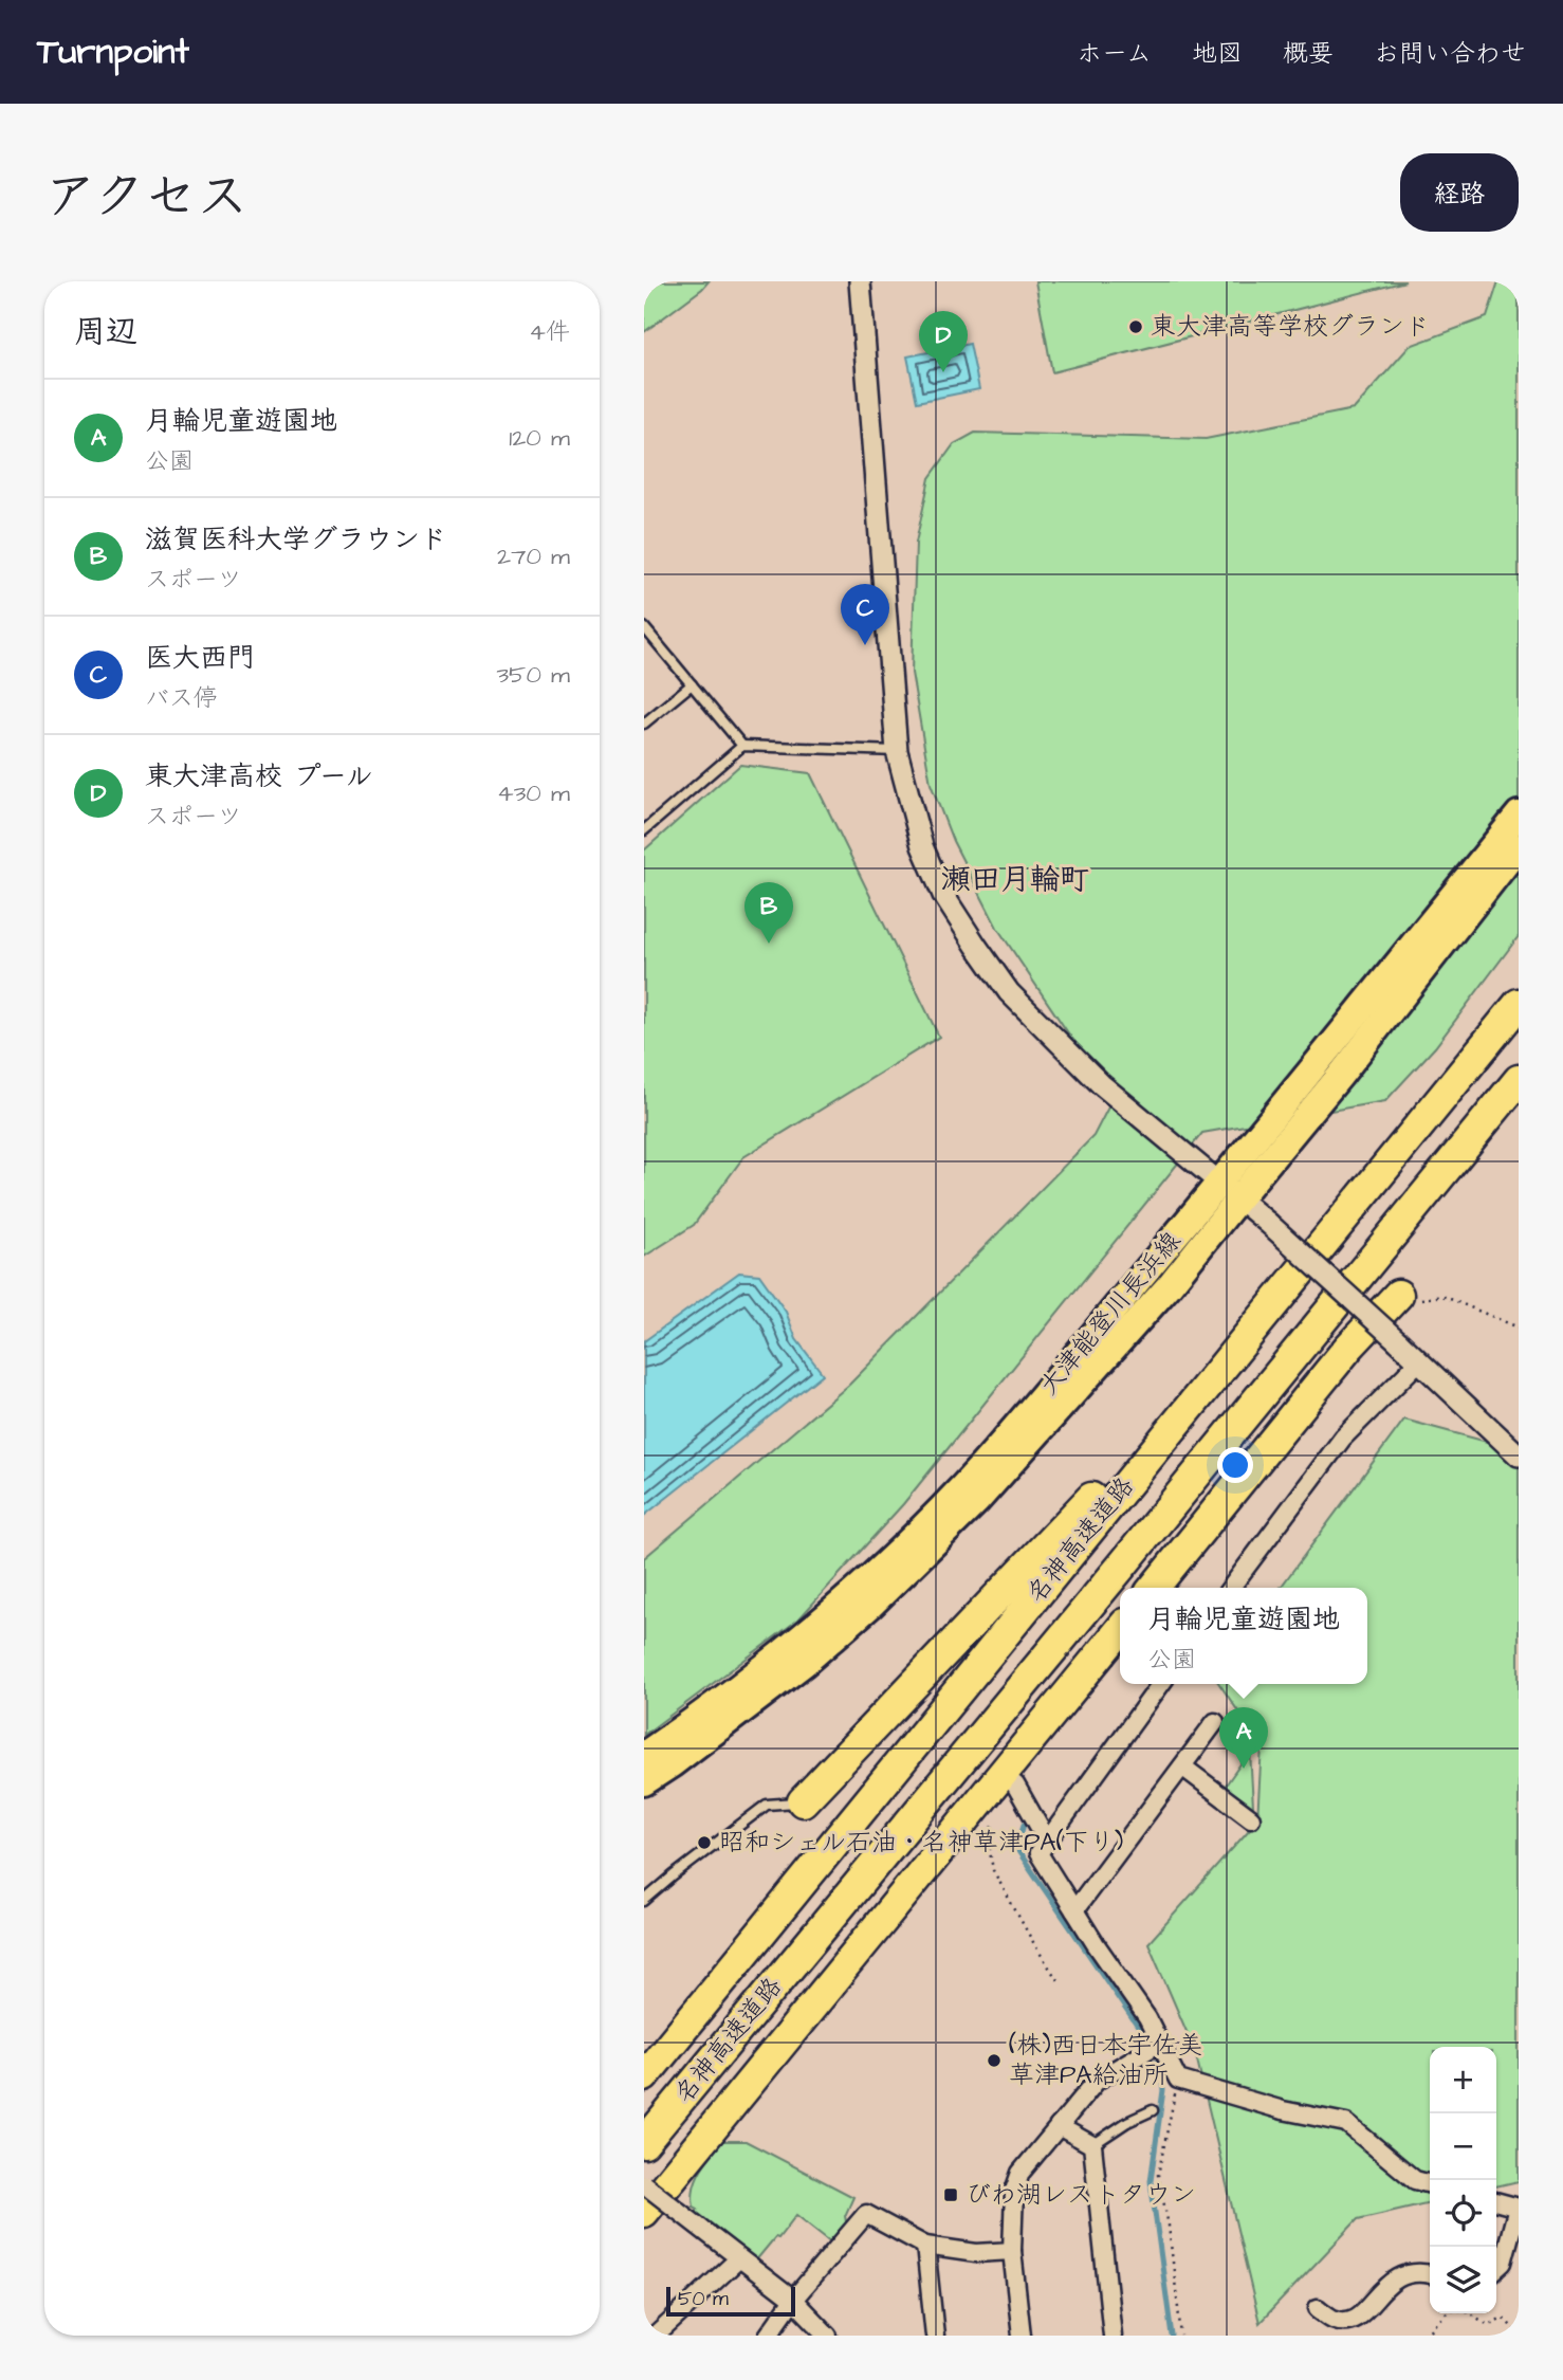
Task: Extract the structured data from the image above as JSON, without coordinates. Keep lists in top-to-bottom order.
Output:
{
  "streets": {
    "highway": ["名神高速道路"],
    "main road": ["大津能登川長浜線"]
  },
  "districts": ["瀬田月輪町"],
  "places": {
    "other": ["東大津高等学校グランド", "昭和シェル石油・名神草津PA(下り)", "(株)西日本宇佐美 草津PA給油所"],
    "transit": ["びわ湖レストタウン"]
  },
  "scale_bar": "50 m",
  "page": {
    "header": "Turnpoint",
    "nav": [
      "ホーム",
      "地図",
      "概要",
      "お問い合わせ"
    ],
    "title": "アクセス",
    "buttons": "経路",
    "heading": ["周辺", "4件"],
    "pins": [
      "D",
      "C",
      "B",
      "A"
    ],
    "list": [
      {
        "mark": "A",
        "name": "月輪児童遊園地",
        "note": "公園",
        "value": "120 m"
      },
      {
        "mark": "B",
        "name": "滋賀医科大学グラウンド",
        "note": "スポーツ",
        "value": "270 m"
      },
      {
        "mark": "C",
        "name": "医大西門",
        "note": "バス停",
        "value": "350 m"
      },
      {
        "mark": "D",
        "name": "東大津高校 プール",
        "note": "スポーツ",
        "value": "430 m"
      }
    ],
    "popup": ["月輪児童遊園地", "公園"],
    "map_buttons": ["+", "−"],
    "scale": "50 m"
  }
}
